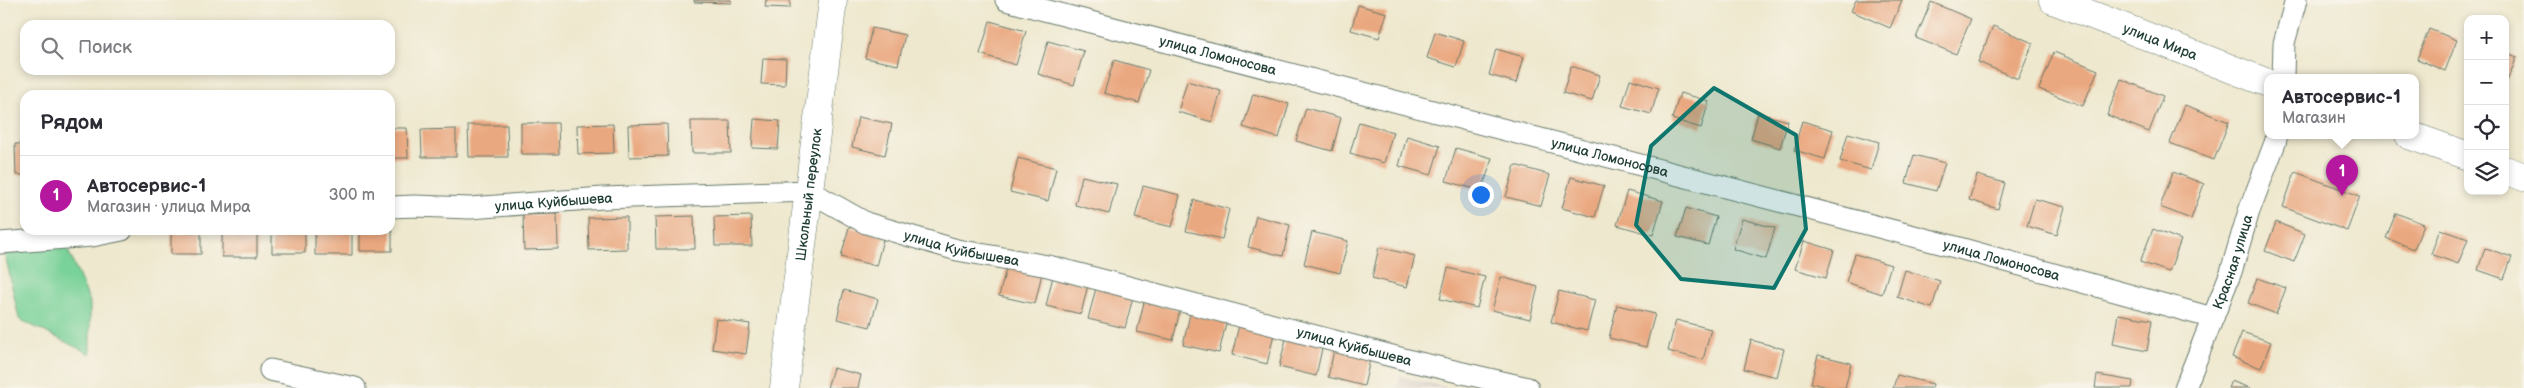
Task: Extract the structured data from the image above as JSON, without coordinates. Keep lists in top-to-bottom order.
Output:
{
  "streets": {
    "street": [
      "улица Мира",
      "улица Ломоносова",
      "Школьный переулок",
      "улица Куйбышева",
      "Красная улица"
    ]
  },
  "crossings": [
    ["улица Ломоносова", "Красная улица"],
    ["Школьный переулок", "улица Куйбышева"]
  ],
  "page": {
    "map_buttons": ["+", "−"],
    "search": "Поиск",
    "popup": ["Автосервис-1", "Магазин"],
    "heading": "Рядом",
    "pins": "1",
    "list": [
      {
        "mark": "1",
        "name": "Автосервис-1",
        "note": "Магазин · улица Мира",
        "value": "300 m"
      }
    ]
  }
}
